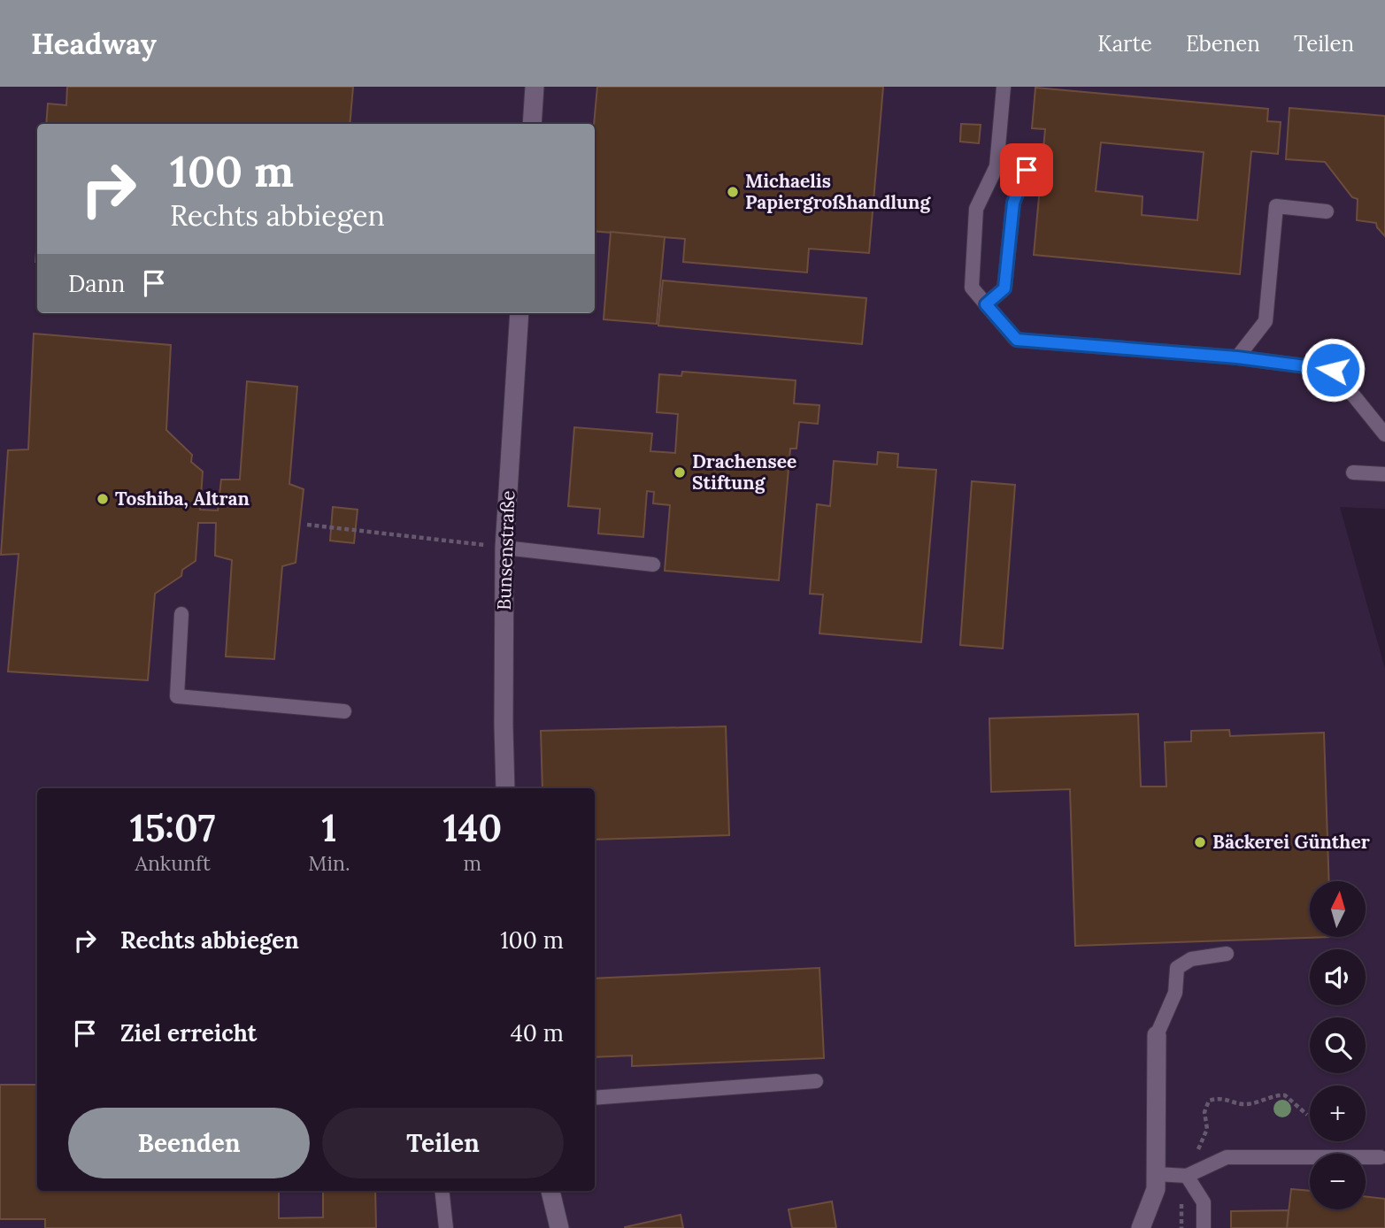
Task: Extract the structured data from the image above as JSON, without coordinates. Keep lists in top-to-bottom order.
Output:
{
  "streets": {
    "street": ["Bunsenstraße"]
  },
  "places": [
    "Michaelis Papiergroßhandlung",
    "Drachensee Stiftung",
    "Toshiba, Altran",
    "Bäckerei Günther"
  ],
  "north": "top",
  "page": {
    "header": "Headway",
    "nav": ["Karte", "Ebenen", "Teilen"],
    "turn": ["100 m", "Rechts abbiegen"],
    "then": "Dann",
    "eta": [
      "15:07",
      "Ankunft",
      "1",
      "Min.",
      "140",
      "m"
    ],
    "map_buttons": ["+", "−"],
    "list": [
      {
        "name": "Rechts abbiegen",
        "value": "100 m"
      },
      {
        "name": "Ziel erreicht",
        "value": "40 m"
      }
    ],
    "buttons": ["Beenden", "Teilen"]
  }
}
